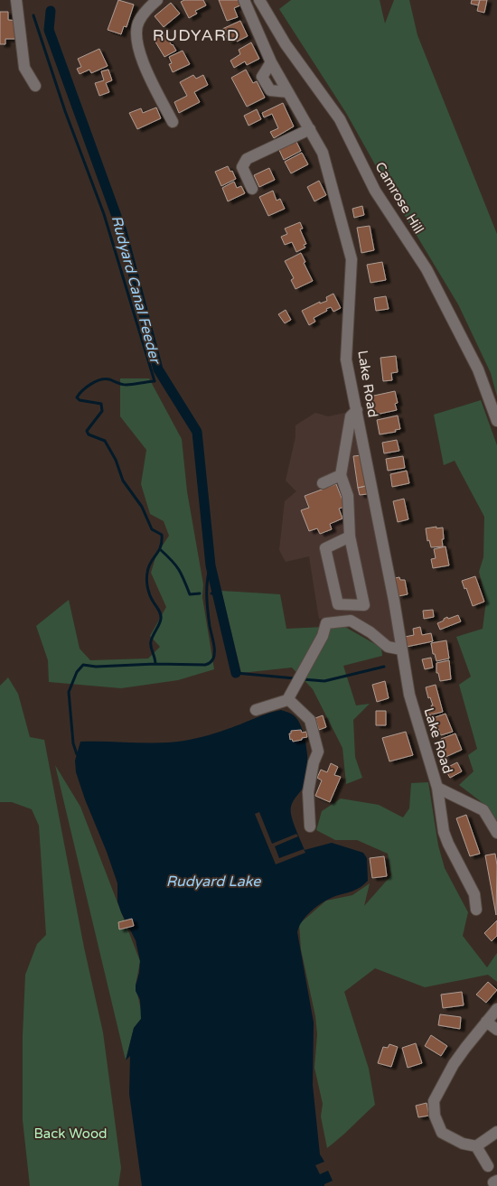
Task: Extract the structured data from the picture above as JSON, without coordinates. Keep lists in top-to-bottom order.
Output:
{
  "streets": {
    "street": ["Camrose Hill", "Lake Road"]
  },
  "districts": ["RUDYARD"],
  "water": ["Rudyard Canal Feeder", "Rudyard Lake"],
  "parks": ["Back Wood"]
}
